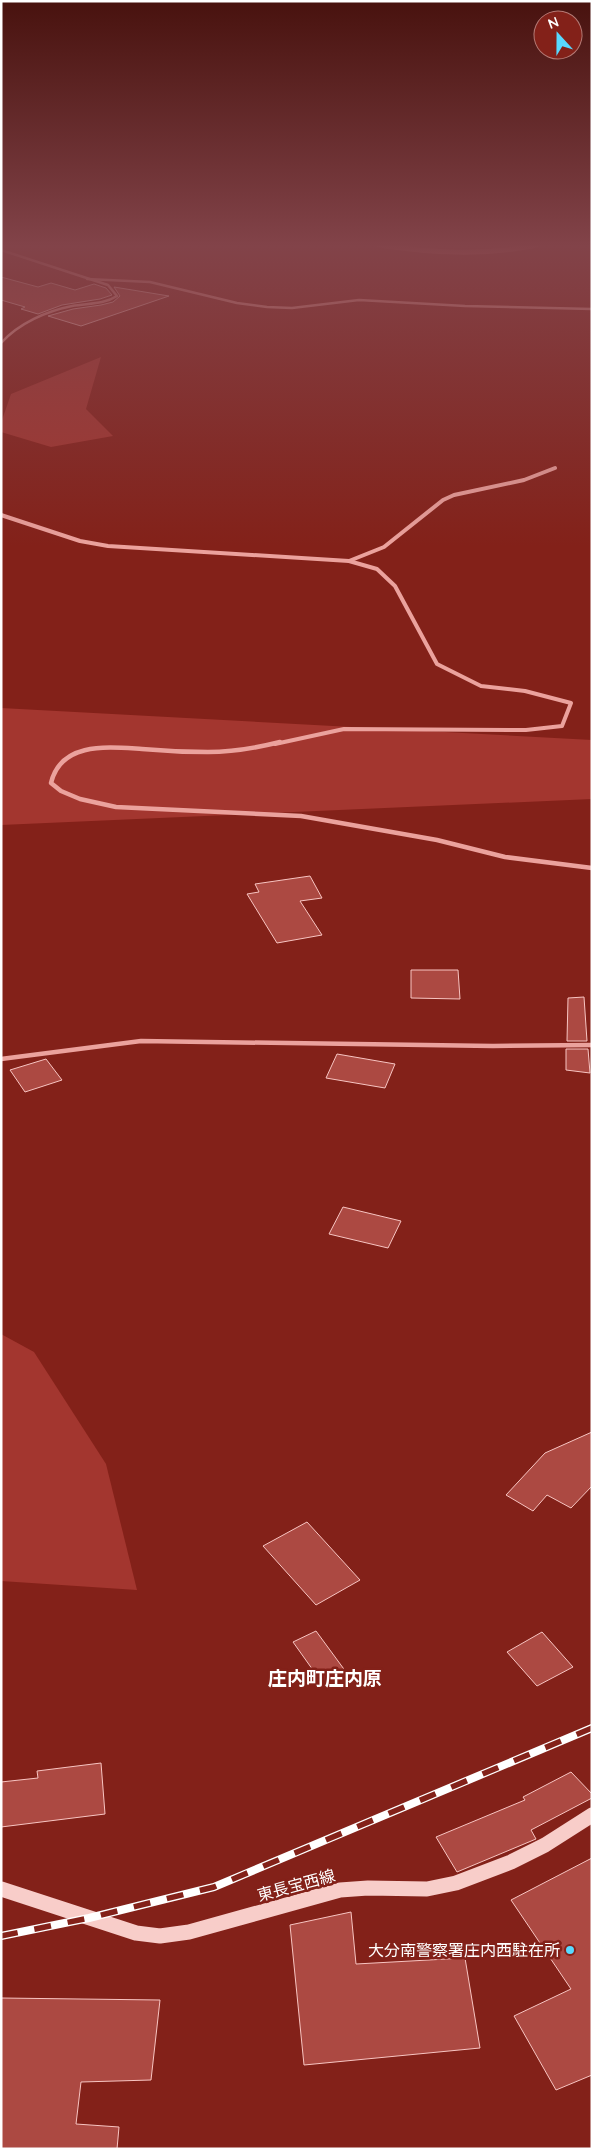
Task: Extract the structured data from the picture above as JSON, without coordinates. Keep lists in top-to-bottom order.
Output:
{
  "streets": {
    "main road": ["東長宝西線"]
  },
  "districts": ["庄内町庄内原"],
  "places": ["大分南警察署庄内西駐在所"],
  "north": "top"
}
